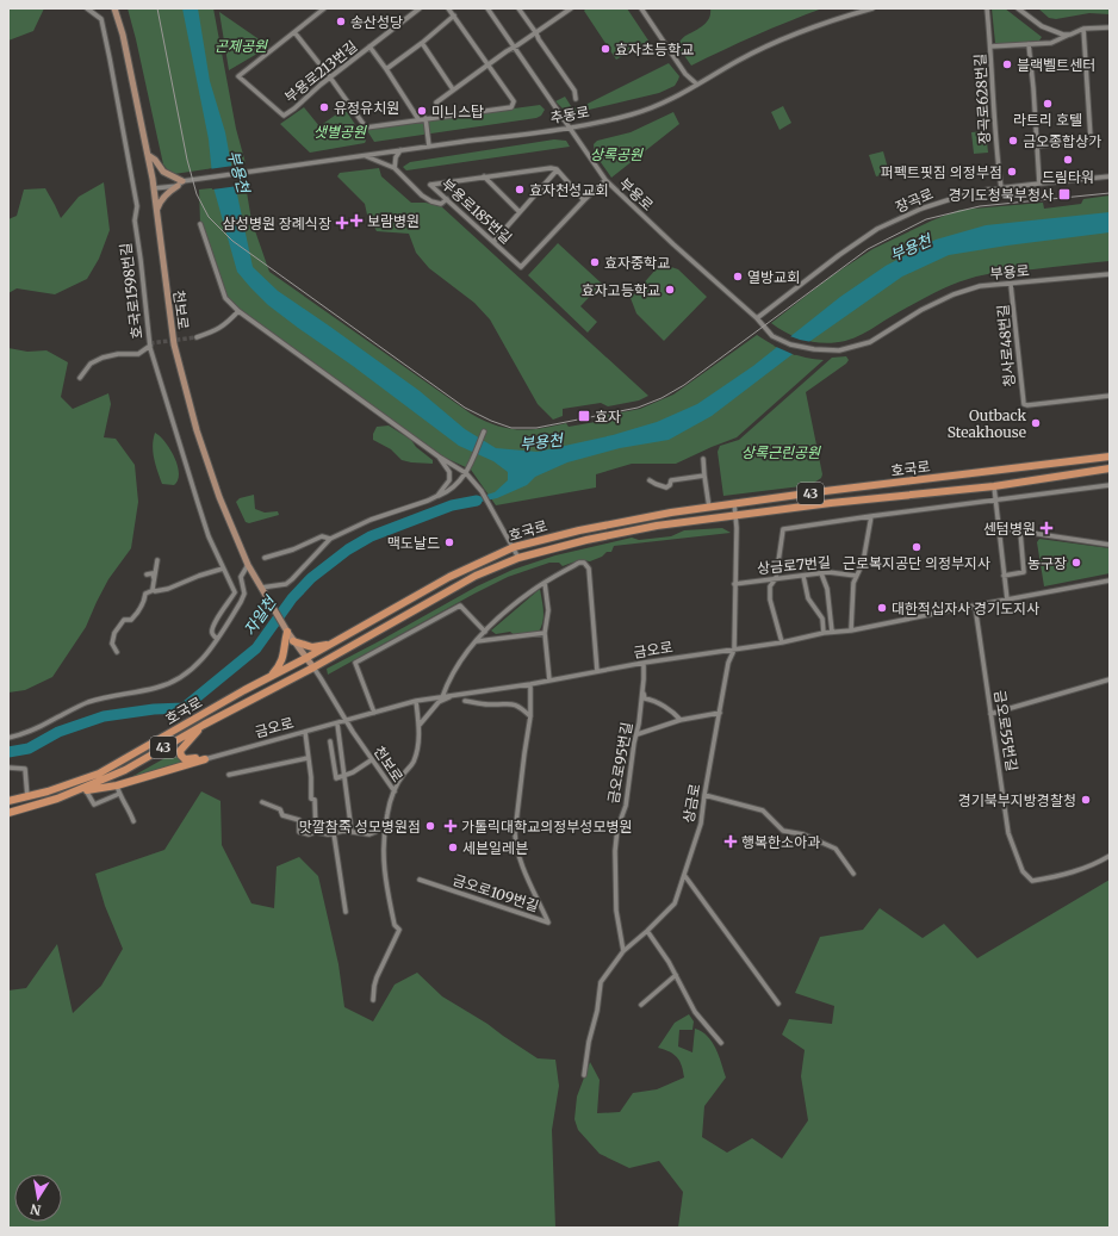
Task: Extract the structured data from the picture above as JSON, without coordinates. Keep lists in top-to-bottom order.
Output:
{
  "streets": {
    "main road": ["천보로", "호국로", "43"],
    "street": [
      "부용로213번길",
      "장곡로628번길",
      "추동로",
      "부용로",
      "장곡로",
      "부용로185번길",
      "호국로1598번길",
      "청사로48번길",
      "상금로7번길",
      "금오로",
      "금오로55번길",
      "금오로95번길",
      "상금로",
      "금오로109번길"
    ]
  },
  "crossings": [
    ["장곡로628번길", "장곡로"],
    ["추동로", "부용로"],
    ["부용로", "장곡로"],
    ["부용로", "부용로185번길"],
    ["부용로", "청사로48번길"],
    ["천보로", "호국로"],
    ["천보로", "금오로"],
    ["호국로", "상금로"],
    ["상금로7번길", "상금로"],
    ["금오로", "금오로55번길"],
    ["금오로", "금오로95번길"],
    ["금오로", "상금로"],
    ["금오로", "금오로109번길"],
    ["금오로95번길", "상금로"]
  ],
  "water": ["부용천", "자일천"],
  "parks": [
    "곤제공원",
    "샛별공원",
    "상록공원",
    "상록근린공원"
  ],
  "places": {
    "other": [
      "송산성당",
      "효자초등학교",
      "블랙벨트센터",
      "라트리 호텔",
      "유정유치원",
      "미니스탑",
      "금오종합상가",
      "드림타워",
      "퍼펙트핏짐 의정부점",
      "효자천성교회",
      "효자중학교",
      "열방교회",
      "효자고등학교",
      "Outback Steakhouse",
      "맥도날드",
      "근로복지공단 의정부지사",
      "농구장",
      "대한적십자사 경기도지사",
      "경기북부지방경찰청",
      "맛깔참죽 성모병원점",
      "세븐일레븐"
    ],
    "transit": ["경기도청북부청사", "효자"],
    "health": [
      "보람병원",
      "삼성병원 장례식장",
      "센텀병원",
      "가톨릭대학교의정부성모병원",
      "행복한소아과"
    ]
  },
  "north": "bottom"
}
